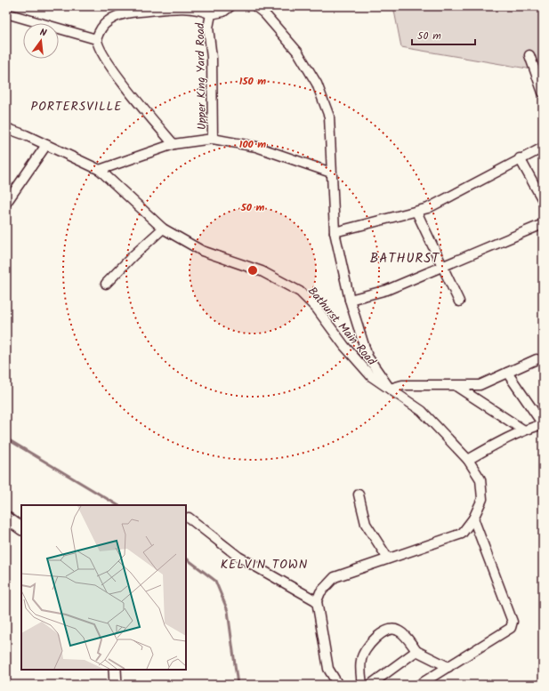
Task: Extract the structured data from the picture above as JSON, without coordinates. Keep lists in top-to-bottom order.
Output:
{
  "streets": {
    "street": ["Upper King Yard Road", "Bathurst Main Road"]
  },
  "districts": ["PORTERSVILLE", "BATHURST", "KELVIN TOWN"],
  "scale_bar": "50 m",
  "north": "top",
  "rings": ["150 m", "100 m", "50 m"]
}
